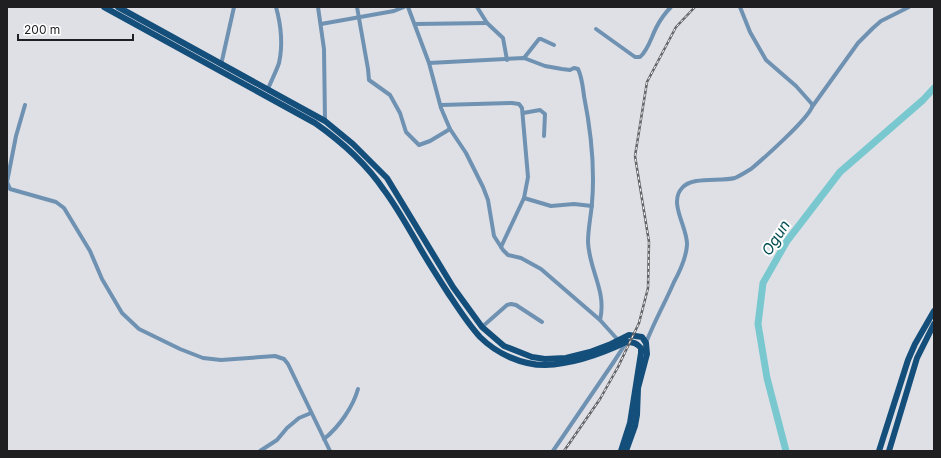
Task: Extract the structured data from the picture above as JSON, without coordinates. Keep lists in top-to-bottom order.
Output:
{
  "water": ["Ogun"],
  "scale_bar": "200 m"
}
